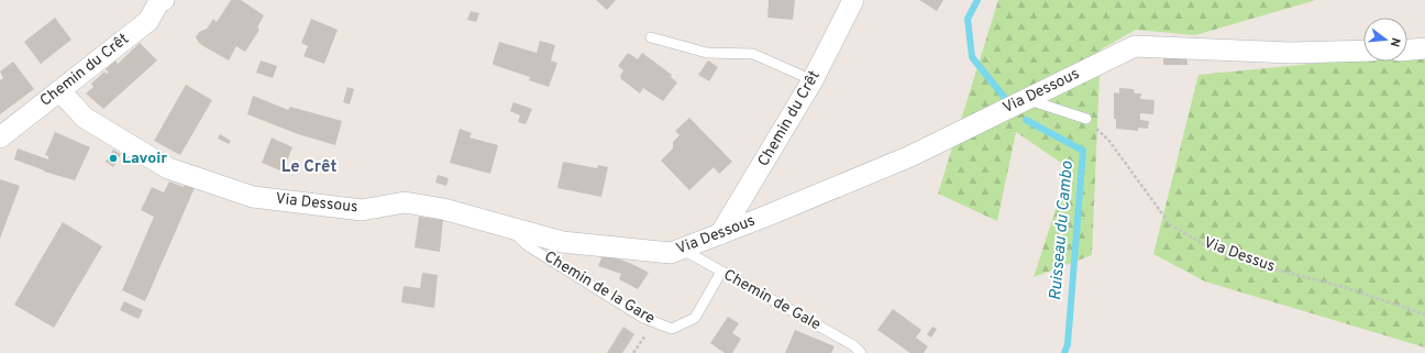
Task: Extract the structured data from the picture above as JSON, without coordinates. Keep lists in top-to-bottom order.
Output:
{
  "streets": {
    "street": ["Chemin du Crêt", "Via Dessous"],
    "lane": ["Chemin de la Gare", "Chemin de Gale"],
    "path": ["Via Dessus"]
  },
  "crossings": [
    ["Chemin du Crêt", "Via Dessous"],
    ["Via Dessous", "Chemin de la Gare"],
    ["Via Dessous", "Chemin de Gale"],
    ["Chemin de la Gare", "Chemin de Gale"]
  ],
  "districts": ["Le Crêt"],
  "water": ["Ruisseau du Cambo"],
  "places": ["Lavoir"],
  "north": "right"
}
